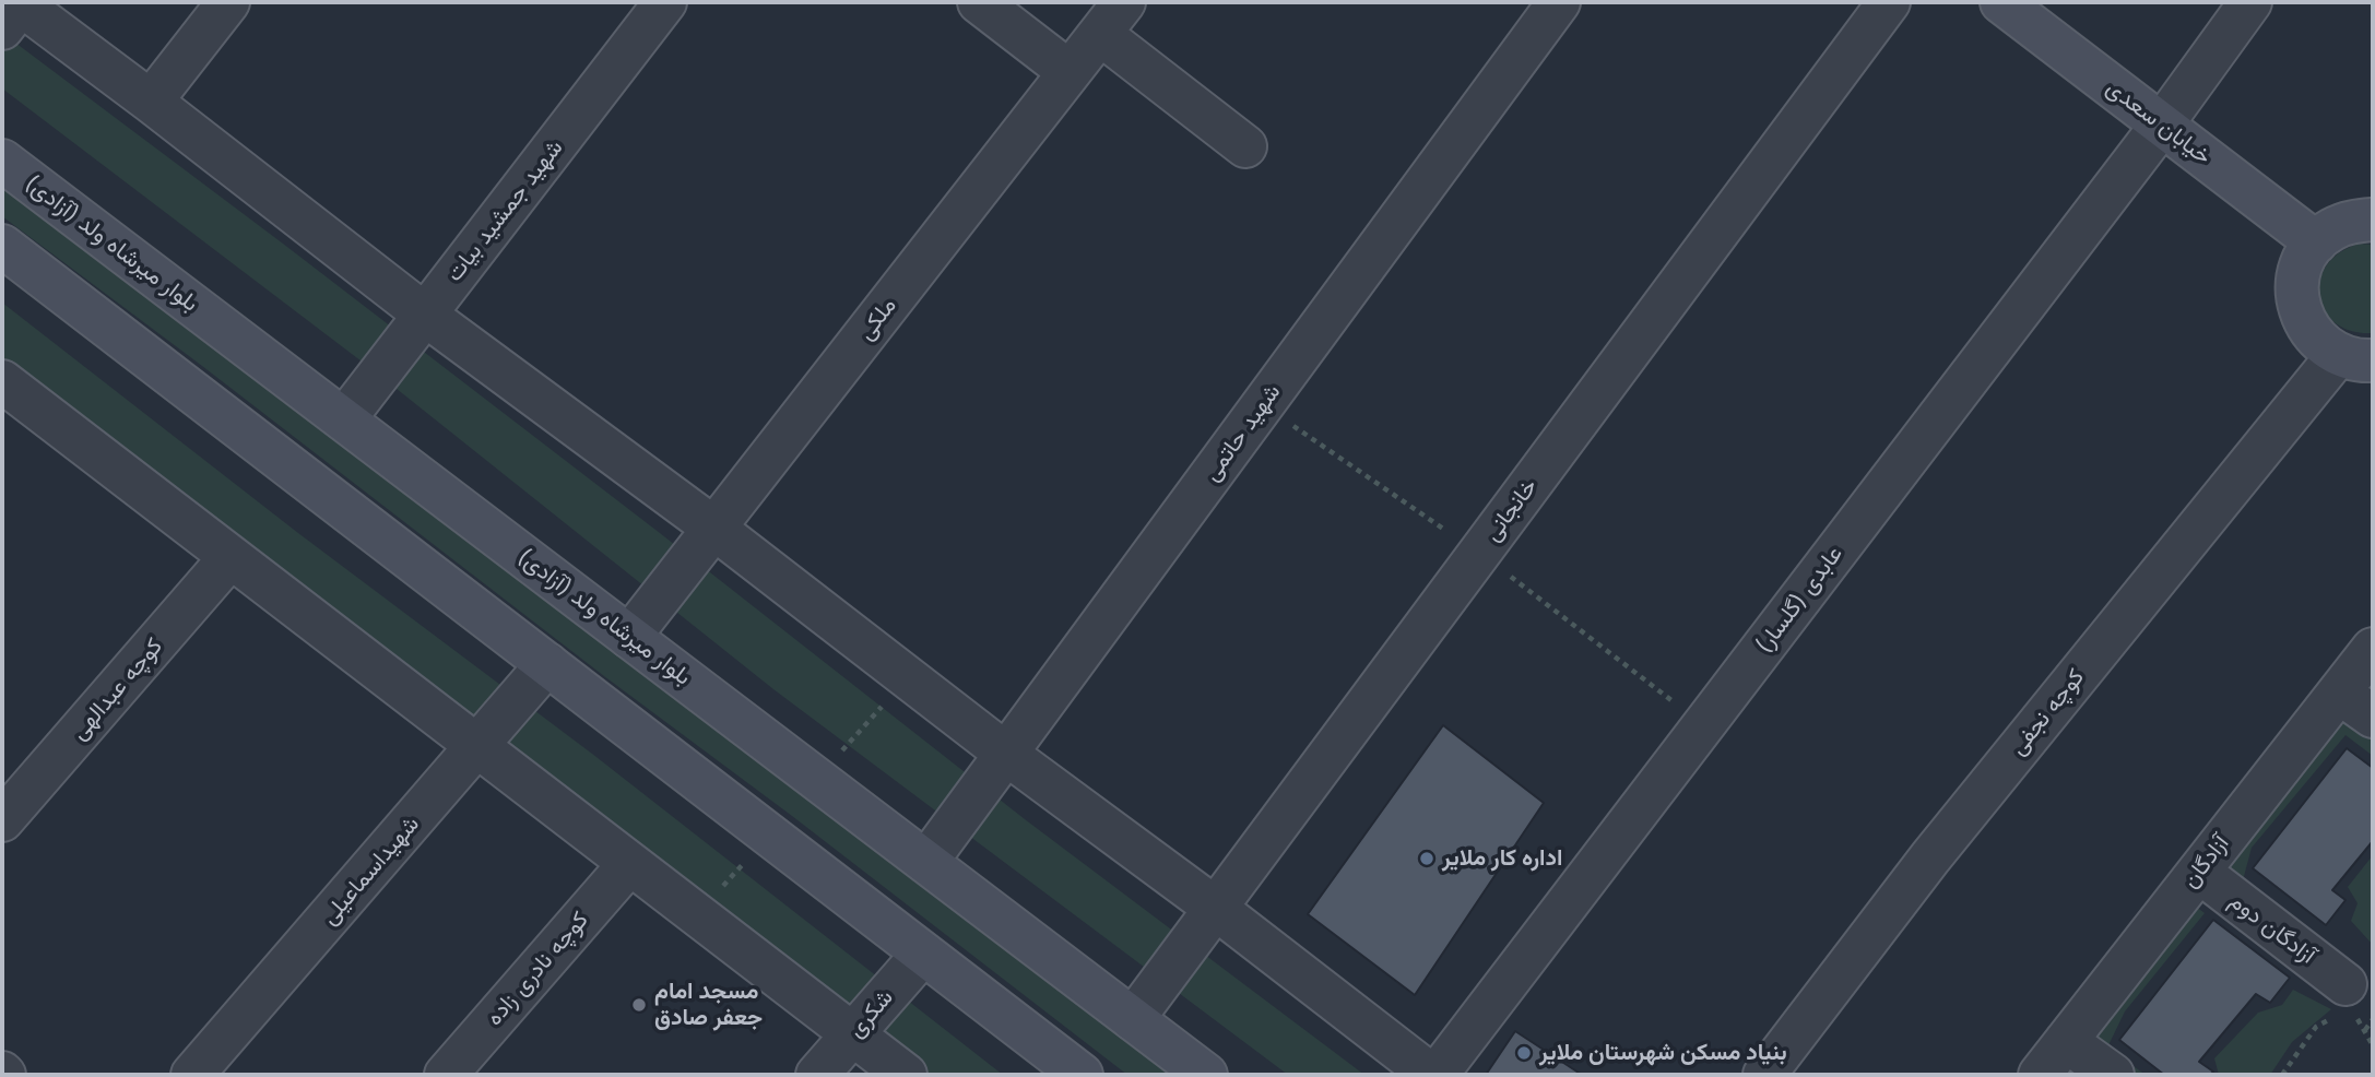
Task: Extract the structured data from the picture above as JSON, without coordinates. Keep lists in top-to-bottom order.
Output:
{
  "streets": {
    "main road": ["خیابان سعدی", "بلوار میرشاه ولد (آزادی)"],
    "street": [
      "شهید جمشید بیات",
      "ملکی",
      "شهید حاتمی",
      "خانجانی",
      "عابدی (گلسار)",
      "کوچه عبدالهی",
      "کوچه نجفی",
      "آزادگان",
      "شهیداسماعیلی",
      "آزادگان دوم",
      "کوچه نادری زاده",
      "شکری"
    ]
  },
  "crossings": [
    ["خیابان سعدی", "عابدی (گلسار)"],
    ["شهید جمشید بیات", "بلوار میرشاه ولد (آزادی)"],
    ["بلوار میرشاه ولد (آزادی)", "ملکی"],
    ["بلوار میرشاه ولد (آزادی)", "شهید حاتمی"],
    ["بلوار میرشاه ولد (آزادی)", "خانجانی"],
    ["آزادگان", "آزادگان دوم"]
  ],
  "places": ["اداره کار ملایر", "مسجد امام جعفر صادق", "بنیاد مسکن شهرستان ملایر"]
}
